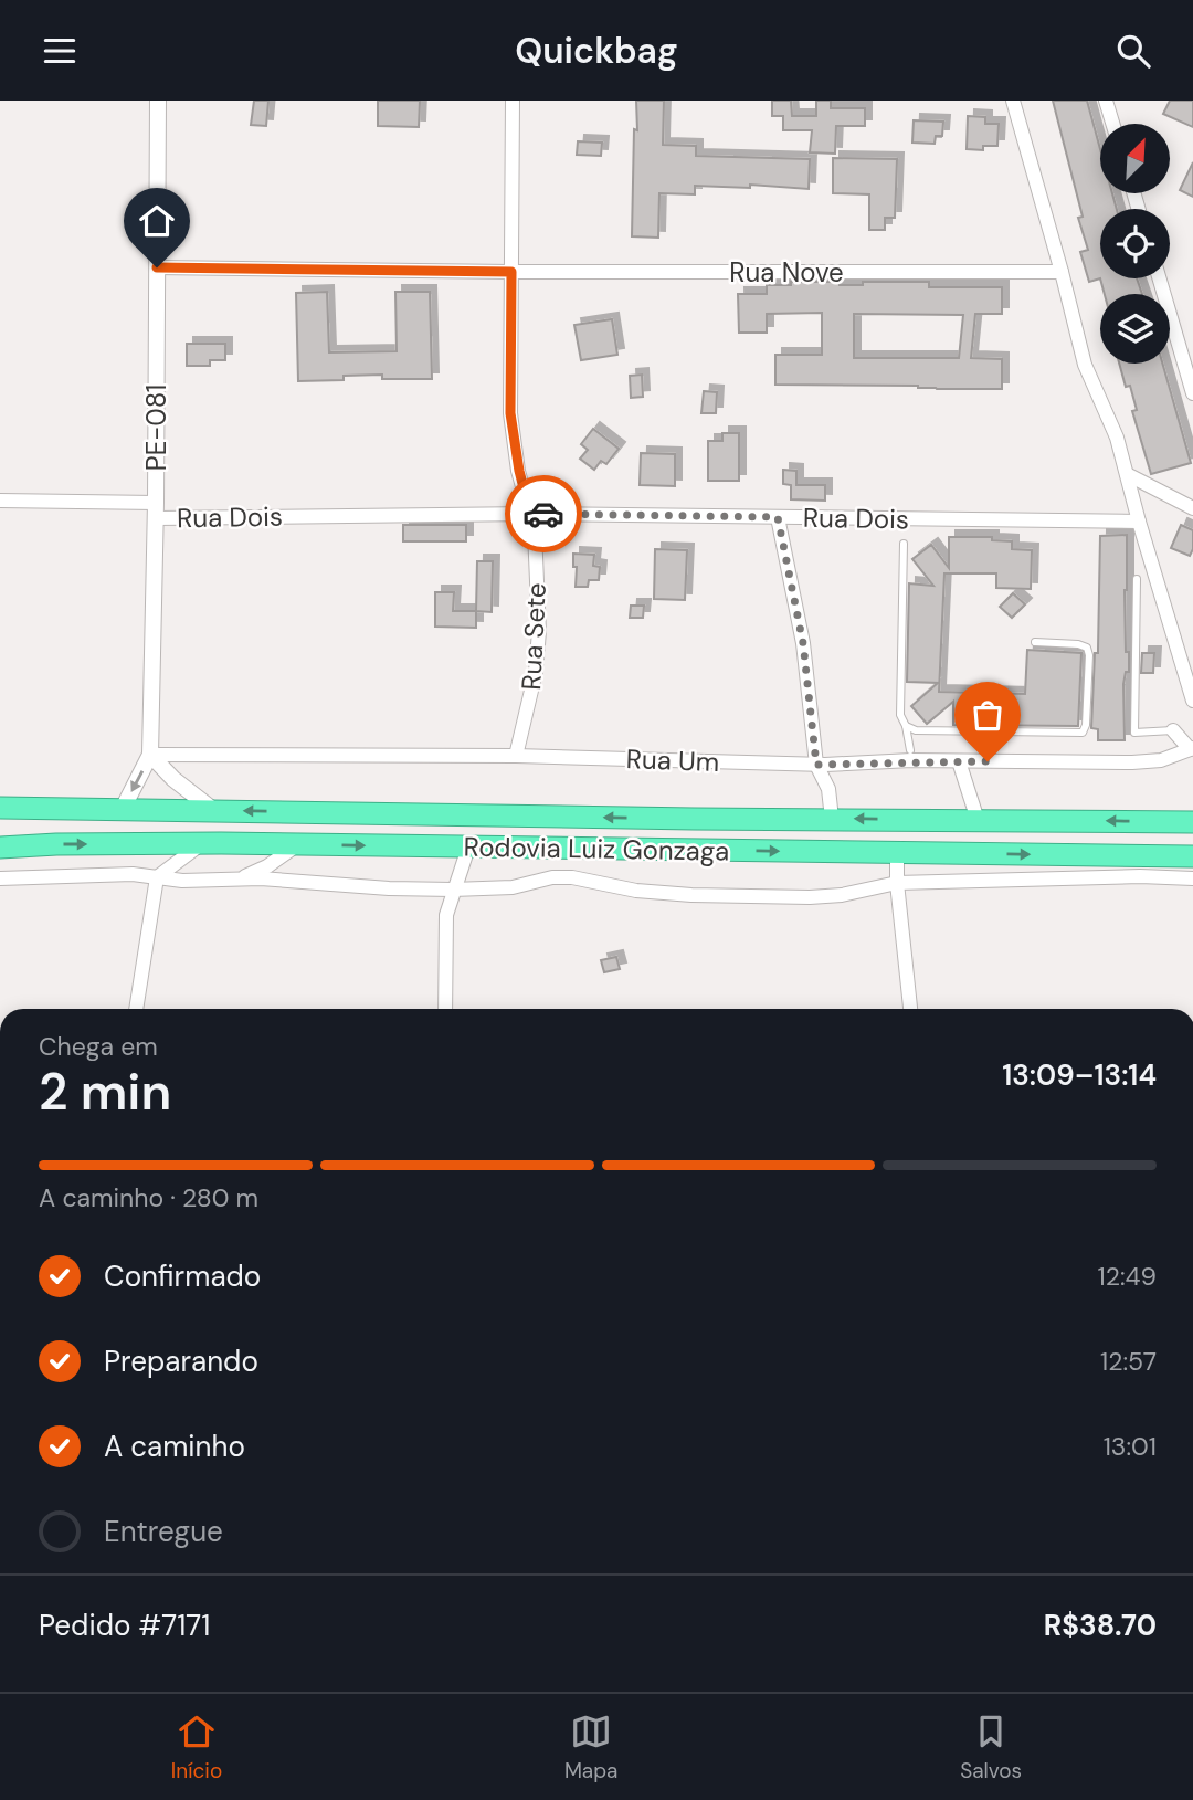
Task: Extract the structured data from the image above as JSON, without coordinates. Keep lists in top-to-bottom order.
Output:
{
  "streets": {
    "highway": ["Rodovia Luiz Gonzaga"],
    "street": [
      "Rua Nove",
      "PE-081",
      "Rua Dois",
      "Rua Sete",
      "Rua Um"
    ]
  },
  "crossings": [
    ["Rua Nove", "Rua Sete"],
    ["PE-081", "Rua Dois"],
    ["PE-081", "Rua Um"],
    ["Rua Dois", "Rua Sete"],
    ["Rua Sete", "Rua Um"]
  ],
  "north": "top right",
  "page": {
    "header": "Quickbag",
    "heading": ["2 min", "Chega em", "13:09–13:14"],
    "panel": ["Pedido #7171", "R$38.70"],
    "bar": "A caminho · 280 m",
    "list": [
      ["Confirmado", "12:49"],
      ["Preparando", "12:57"],
      ["A caminho", "13:01"],
      "Entregue"
    ],
    "tabs": ["Início", "Mapa", "Salvos"]
  }
}
